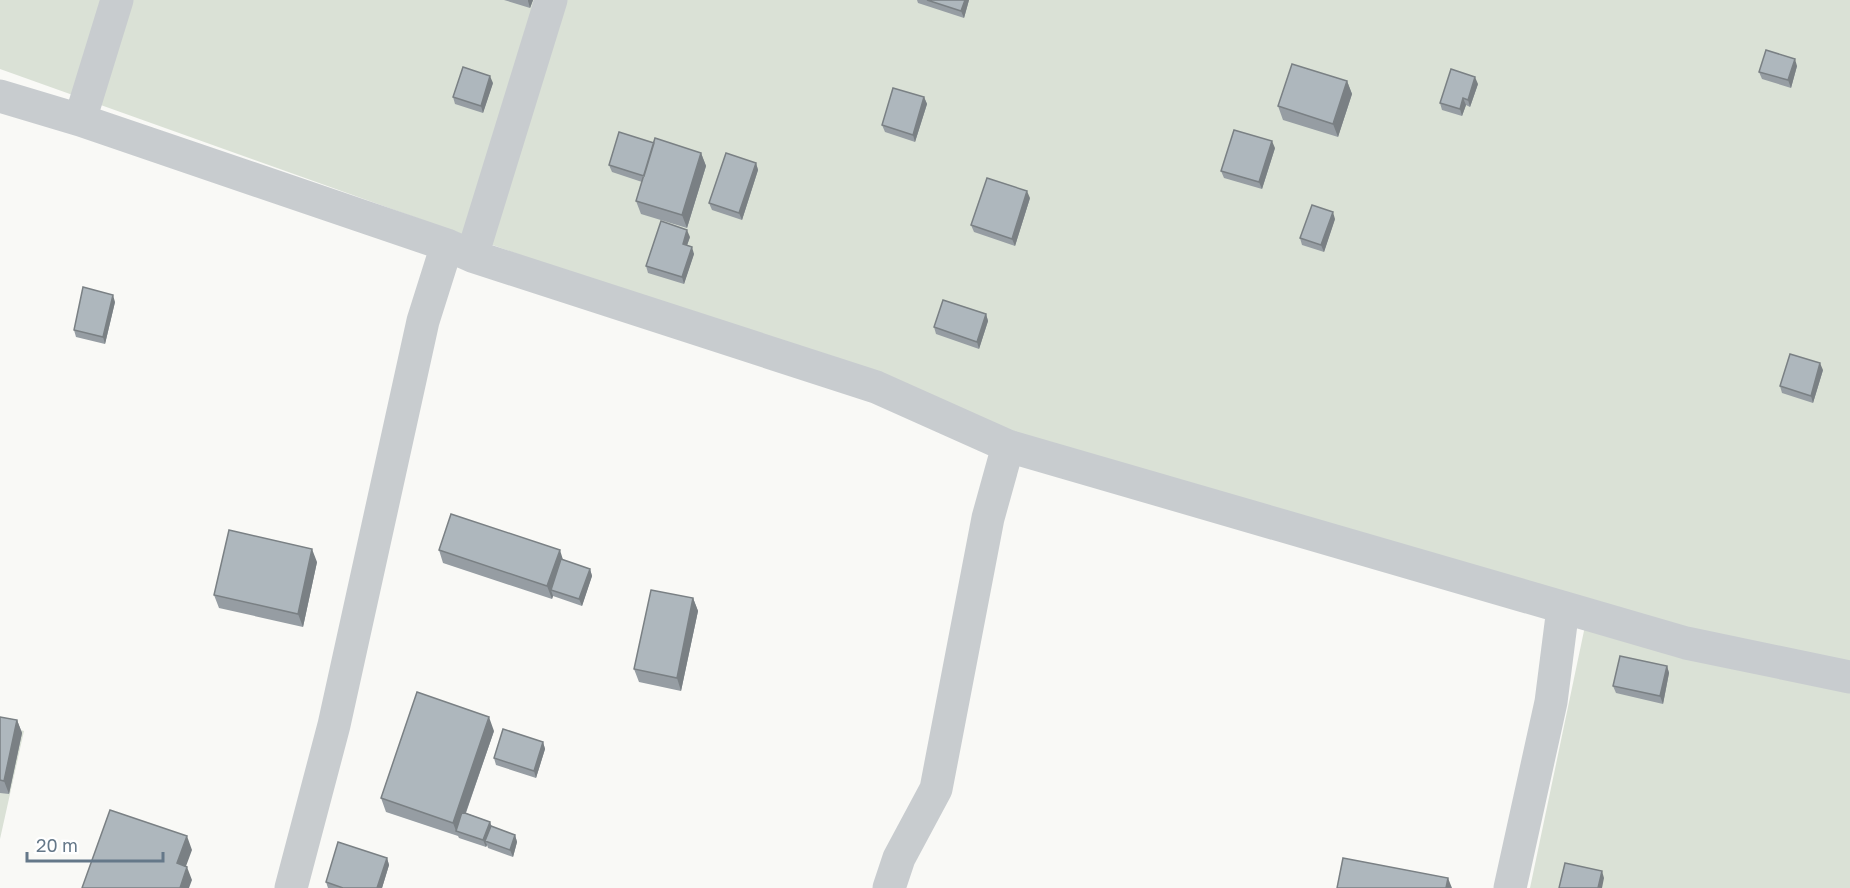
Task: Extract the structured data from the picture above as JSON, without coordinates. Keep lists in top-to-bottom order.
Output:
{
  "scale_bar": "20 m"
}
